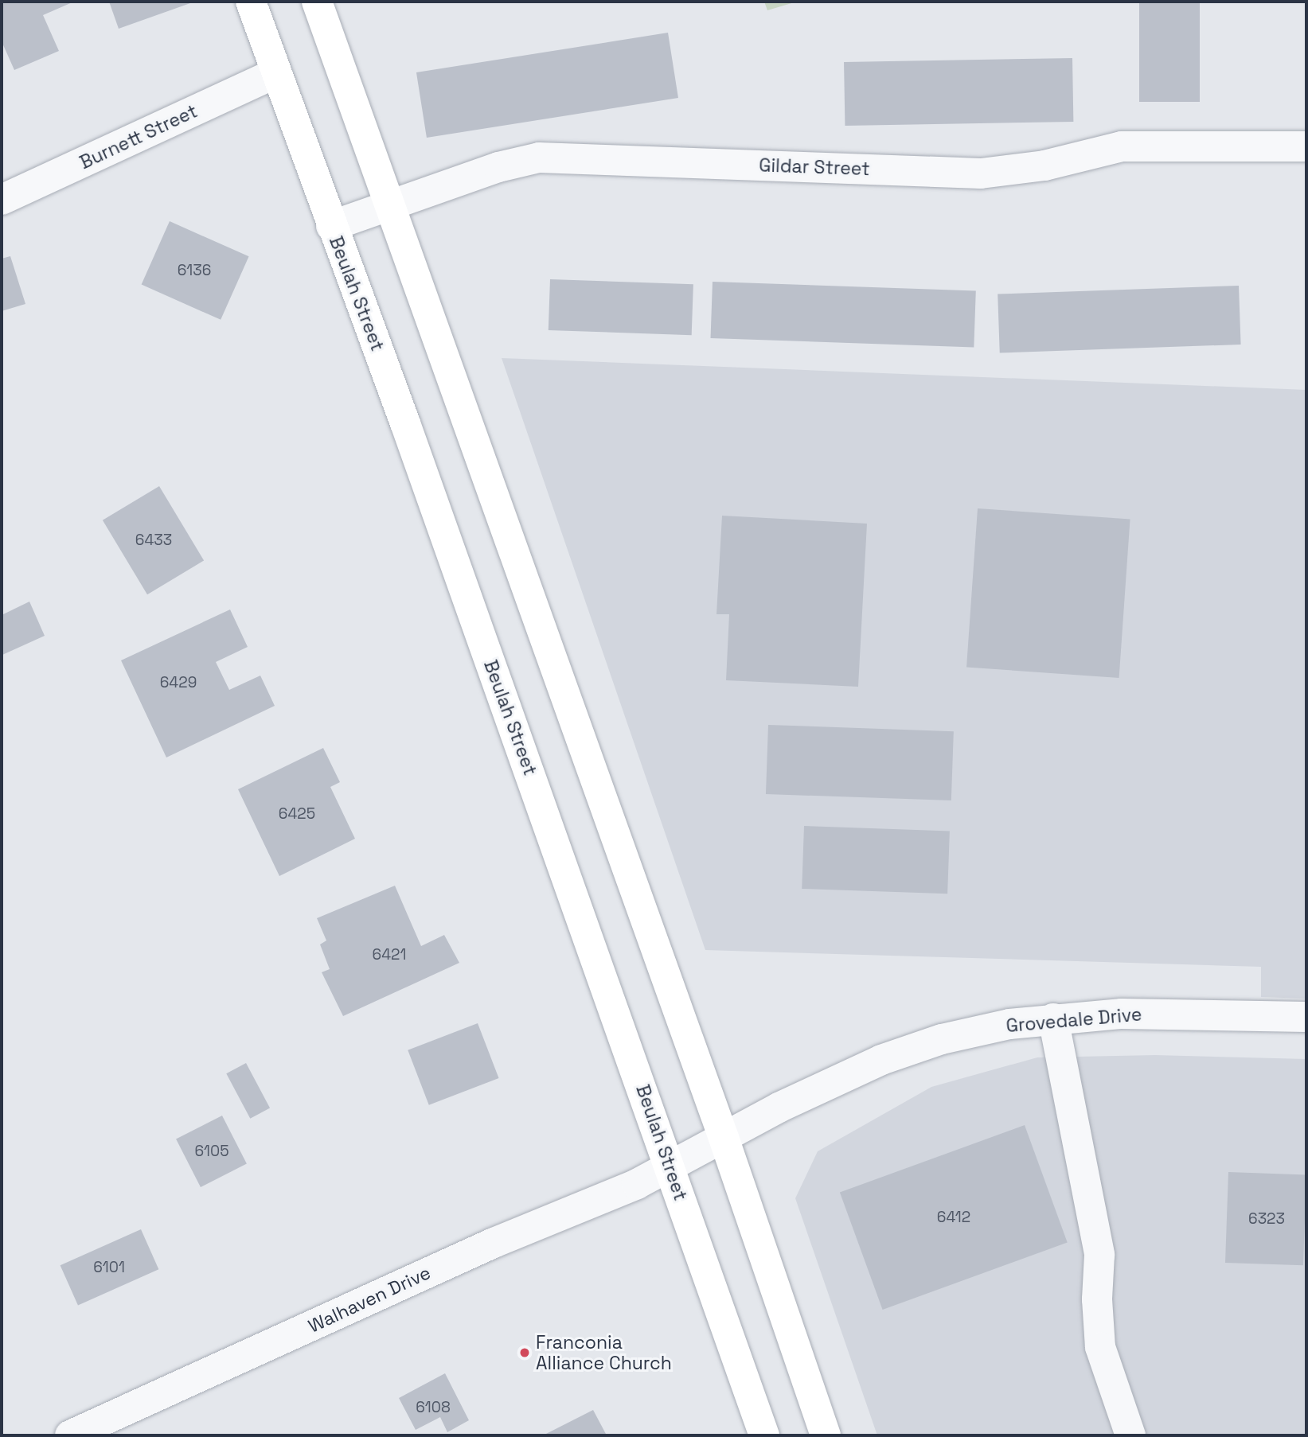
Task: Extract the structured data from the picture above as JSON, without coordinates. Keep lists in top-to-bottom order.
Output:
{
  "streets": {
    "main road": ["Beulah Street"],
    "street": [
      "Burnett Street",
      "Gildar Street",
      "Grovedale Drive",
      "Walhaven Drive"
    ]
  },
  "crossings": [
    ["Burnett Street", "Beulah Street"],
    ["Gildar Street", "Beulah Street"],
    ["Beulah Street", "Grovedale Drive"],
    ["Beulah Street", "Walhaven Drive"],
    ["Grovedale Drive", "Walhaven Drive"]
  ],
  "places": ["Franconia Alliance Church"],
  "house_numbers": [
    "6136",
    "6433",
    "6429",
    "6425",
    "6421",
    "6105",
    "6412",
    "6323",
    "6101",
    "6108"
  ]
}
